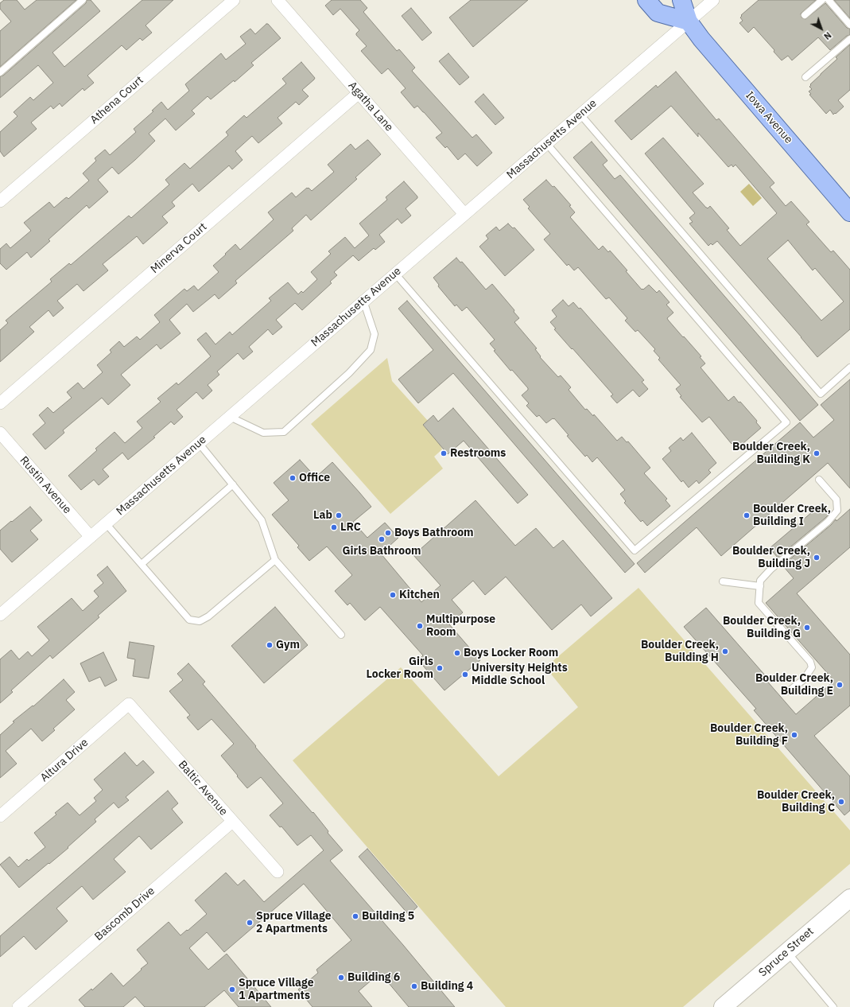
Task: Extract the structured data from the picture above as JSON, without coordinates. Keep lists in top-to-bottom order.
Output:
{
  "streets": {
    "main road": ["Iowa Avenue"],
    "street": [
      "Athena Court",
      "Agatha Lane",
      "Massachusetts Avenue",
      "Minerva Court",
      "Rustin Avenue",
      "Altura Drive",
      "Baltic Avenue",
      "Bascomb Drive",
      "Spruce Street"
    ]
  },
  "crossings": [
    ["Agatha Lane", "Massachusetts Avenue"],
    ["Agatha Lane", "Minerva Court"],
    ["Iowa Avenue", "Massachusetts Avenue"],
    ["Massachusetts Avenue", "Rustin Avenue"],
    ["Altura Drive", "Baltic Avenue"],
    ["Baltic Avenue", "Bascomb Drive"]
  ],
  "places": [
    "Restrooms",
    "Boulder Creek, Building K",
    "Office",
    "Lab",
    "Boulder Creek, Building I",
    "LRC",
    "Boys Bathroom",
    "Girls Bathroom",
    "Boulder Creek, Building J",
    "Kitchen",
    "Multipurpose Room",
    "Boulder Creek, Building G",
    "Gym",
    "Boulder Creek, Building H",
    "Boys Locker Room",
    "Girls Locker Room",
    "University Heights Middle School",
    "Boulder Creek, Building E",
    "Boulder Creek, Building F",
    "Boulder Creek, Building C",
    "Building 5",
    "Spruce Village 2 Apartments",
    "Building 6",
    "Building 4",
    "Spruce Village 1 Apartments"
  ],
  "north": "bottom right"
}
